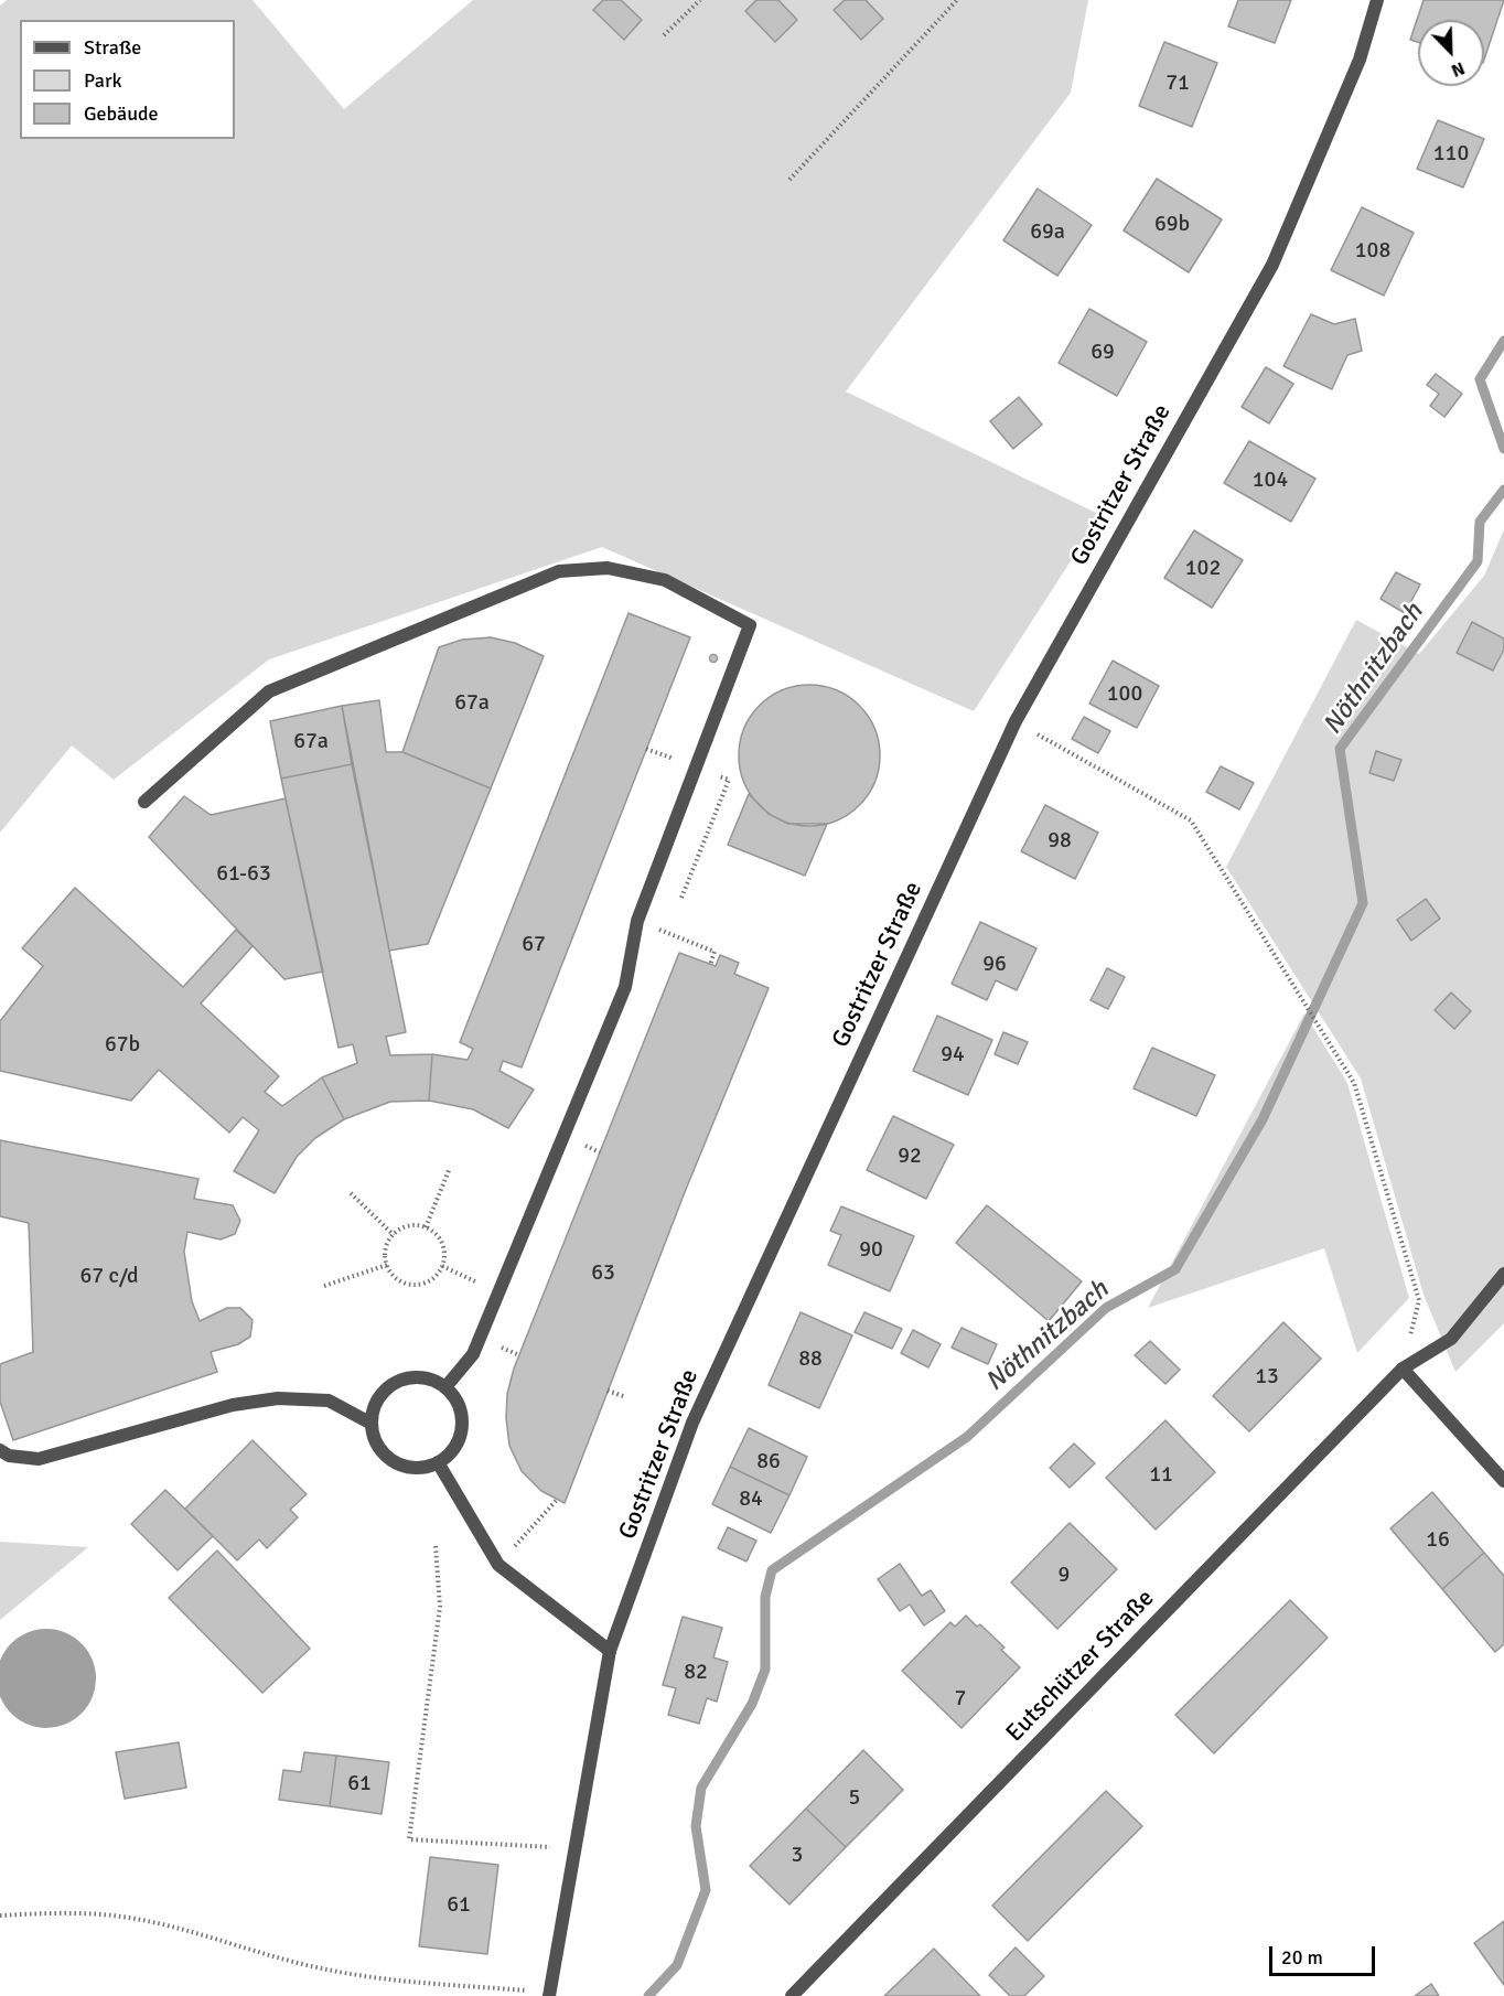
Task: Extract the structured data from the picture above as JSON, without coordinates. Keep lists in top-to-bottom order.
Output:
{
  "streets": {
    "street": ["Gostritzer Straße", "Eutschützer Straße"]
  },
  "water": ["Nöthnitzbach"],
  "house_numbers": [
    "71",
    "110",
    "69b",
    "69a",
    "108",
    "69",
    "104",
    "102",
    "100",
    "67a",
    "67a",
    "98",
    "61-63",
    "67",
    "96",
    "67b",
    "94",
    "92",
    "90",
    "63",
    "67 c/d",
    "88",
    "13",
    "86",
    "11",
    "84",
    "16",
    "9",
    "82",
    "7",
    "61",
    "5",
    "3",
    "61"
  ],
  "legend": ["Straße", "Park", "Gebäude"],
  "scale_bar": "20 m",
  "north": "bottom right"
}
